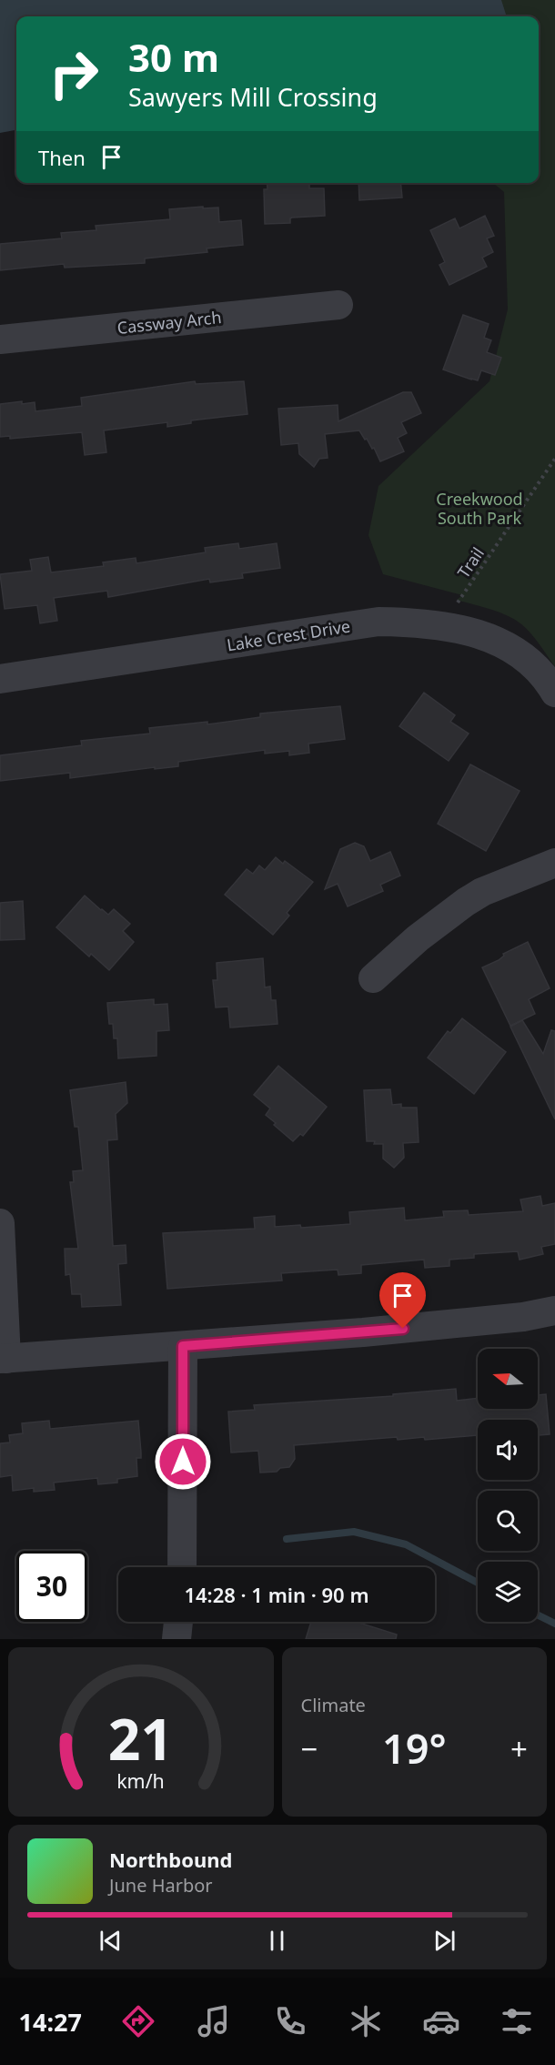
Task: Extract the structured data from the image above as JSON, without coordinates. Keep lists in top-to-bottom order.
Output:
{
  "streets": {
    "street": ["Cassway Arch", "Lake Crest Drive"],
    "path": ["Trail"]
  },
  "crossings": [
    ["Trail", "Lake Crest Drive"]
  ],
  "parks": ["Creekwood South Park"],
  "north": "left",
  "page": {
    "turn": ["30 m", "Sawyers Mill Crossing"],
    "then": "Then",
    "limit": "30",
    "trip": "14:28 · 1 min · 90 m",
    "tile": "Climate",
    "heat": ["−", "19°", "+"],
    "song": ["Northbound", "June Harbor"],
    "tabs": "14:27",
    "gauge": ["21", "km/h"]
  }
}
